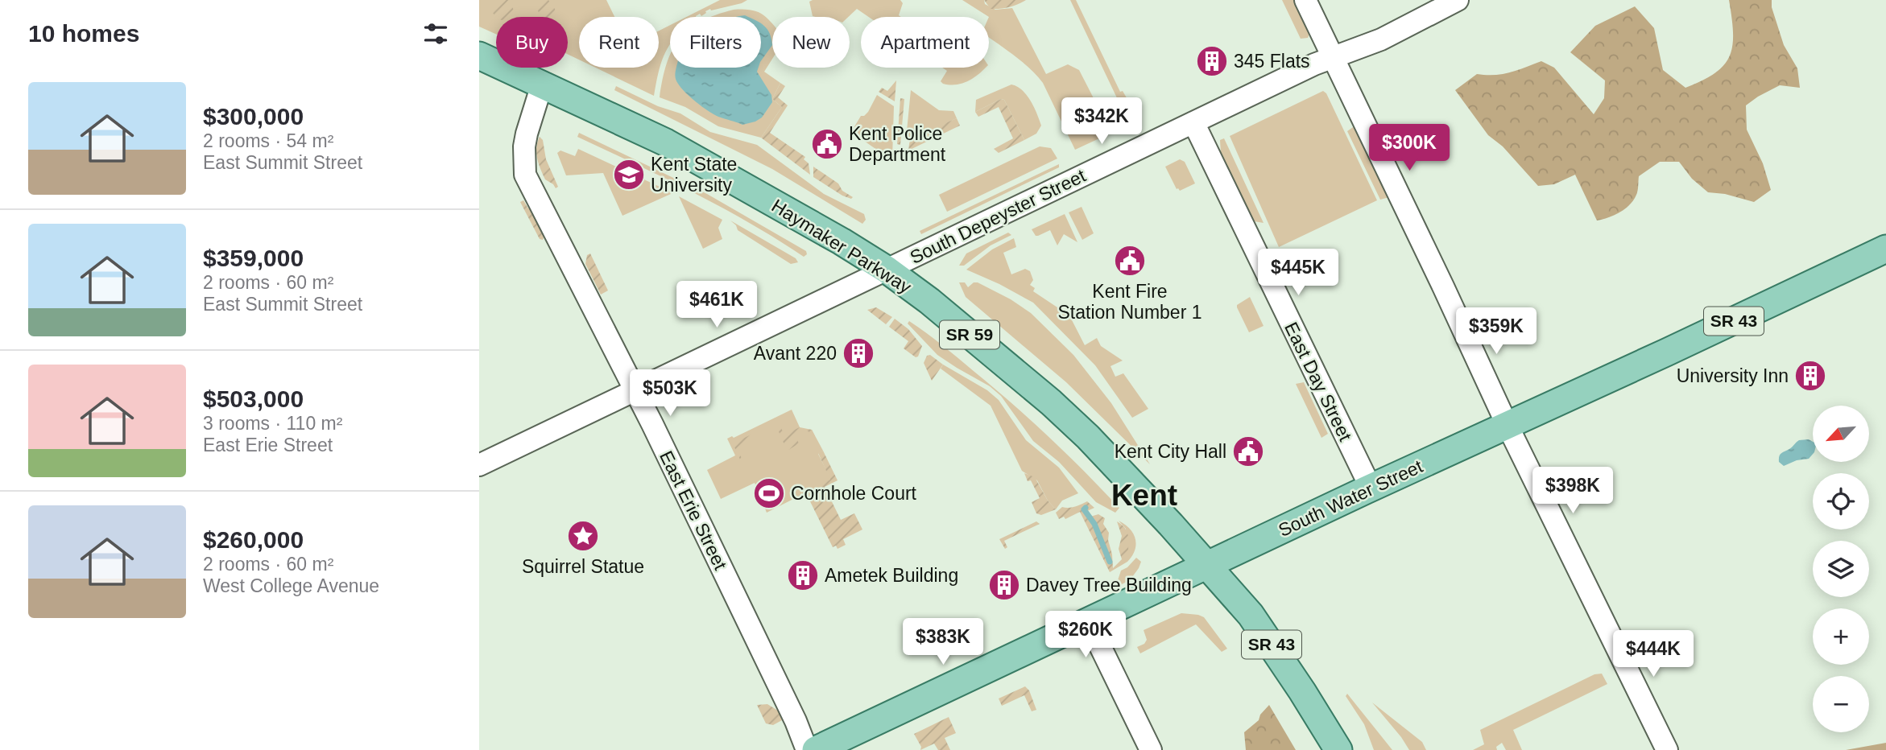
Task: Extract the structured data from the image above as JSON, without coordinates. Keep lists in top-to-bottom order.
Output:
{
  "streets": {
    "main road": [
      "Haymaker Parkway",
      "SR 43",
      "SR 59",
      "South Water Street"
    ],
    "street": ["South Depeyster Street", "East Day Street", "East Erie Street"]
  },
  "crossings": [
    ["South Depeyster Street", "Haymaker Parkway"],
    ["South Depeyster Street", "East Day Street"],
    ["South Depeyster Street", "East Erie Street"],
    ["Haymaker Parkway", "South Water Street"],
    ["Haymaker Parkway", "East Erie Street"],
    ["East Day Street", "South Water Street"]
  ],
  "districts": ["Kent"],
  "places": {
    "building": [
      "345 Flats",
      "Avant 220",
      "University Inn",
      "Ametek Building",
      "Davey Tree Building"
    ],
    "public building": ["Kent Police Department", "Kent Fire Station Number 1", "Kent City Hall"],
    "school or university": ["Kent State University"],
    "sports": ["Cornhole Court"],
    "place": ["Squirrel Statue"]
  },
  "north": "bottom left",
  "page": {
    "heading": "10 homes",
    "chip": [
      "Buy",
      "Rent",
      "Filters",
      "New",
      "Apartment"
    ],
    "list": [
      {
        "name": "$300,000",
        "note": "2 rooms · 54 m² · East Summit Street"
      },
      {
        "name": "$359,000",
        "note": "2 rooms · 60 m² · East Summit Street"
      },
      {
        "name": "$503,000",
        "note": "3 rooms · 110 m² · East Erie Street"
      },
      {
        "name": "$260,000",
        "note": "2 rooms · 60 m² · West College Avenue"
      }
    ],
    "price": [
      "$342K",
      "$300K",
      "$445K",
      "$461K",
      "$359K",
      "$503K",
      "$398K",
      "$260K",
      "$383K",
      "$444K"
    ],
    "map_buttons": ["+", "−"]
  }
}
